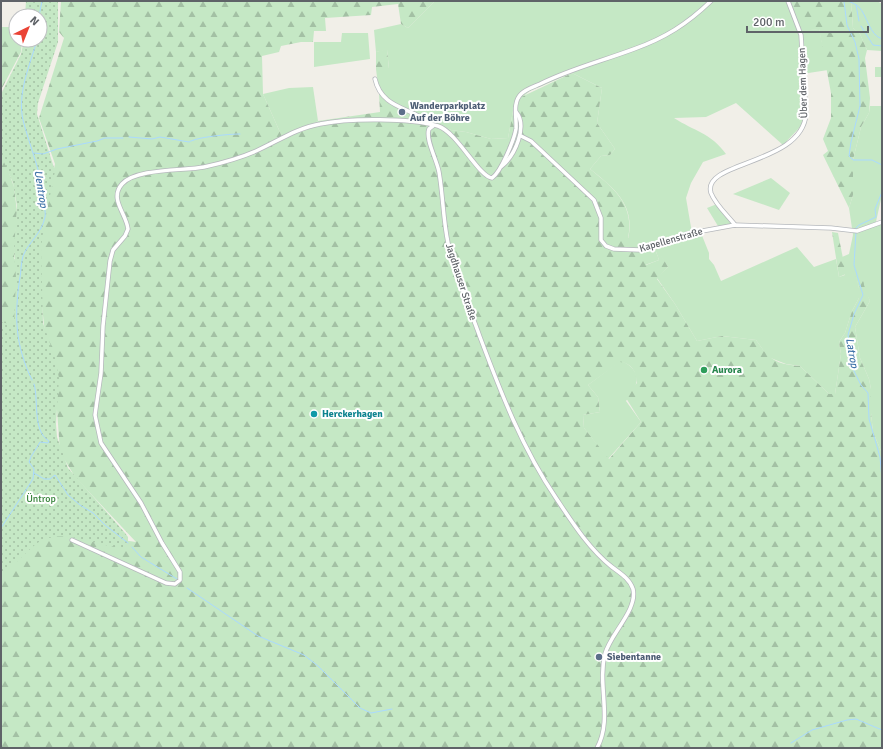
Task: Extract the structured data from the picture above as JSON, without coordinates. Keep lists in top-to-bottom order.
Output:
{
  "streets": {
    "street": ["Über dem Hagen", "Kapellenstraße", "Jagdhauser Straße"]
  },
  "crossings": [
    ["Über dem Hagen", "Kapellenstraße"]
  ],
  "water": ["Uentrop", "Latrop"],
  "parks": ["Üntrop"],
  "places": [
    "Wanderparkplatz Auf der Böhre",
    "Aurora",
    "Herckerhagen",
    "Siebentanne"
  ],
  "scale_bar": "200 m",
  "north": "top right"
}
